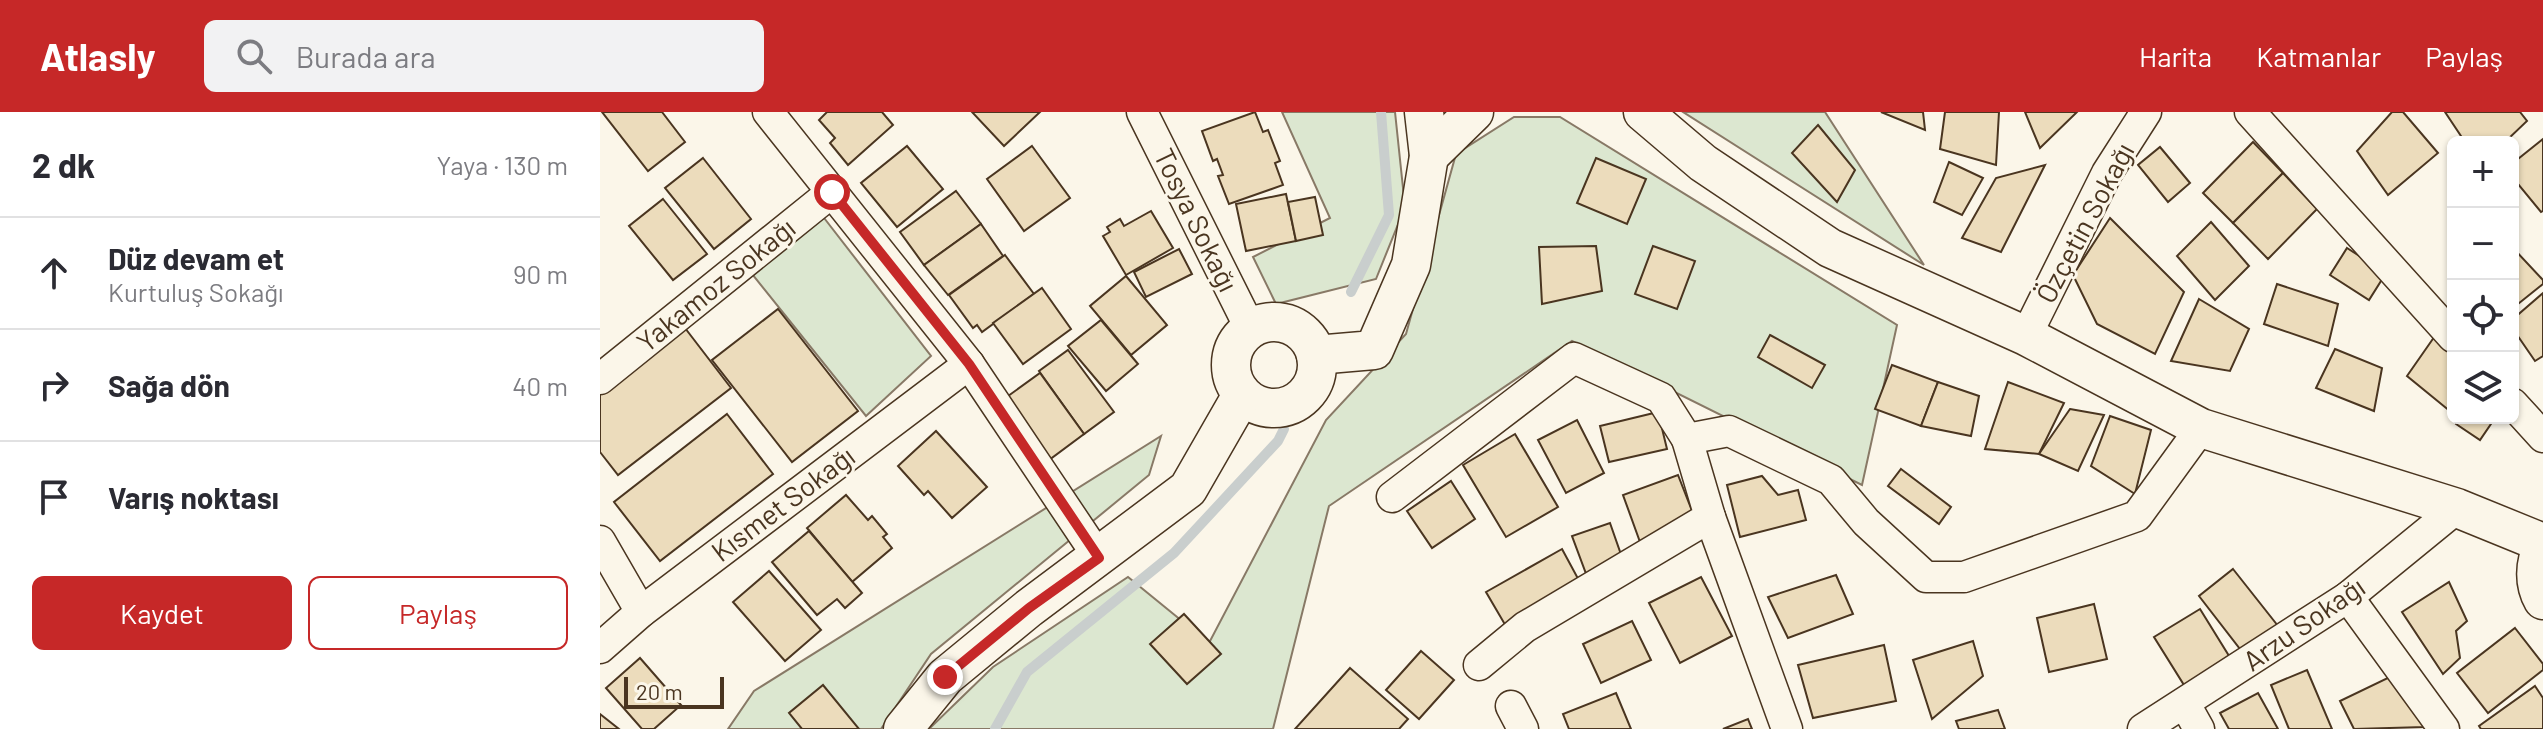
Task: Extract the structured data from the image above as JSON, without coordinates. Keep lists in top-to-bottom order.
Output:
{
  "streets": {
    "street": [
      "Tosya Sokağı",
      "Özçetin Sokağı",
      "Yakamoz Sokağı",
      "Kısmet Sokağı",
      "Arzu Sokağı"
    ]
  },
  "scale_bar": "20 m",
  "page": {
    "header": "Atlasly",
    "search": "Burada ara",
    "nav": ["Harita", "Katmanlar", "Paylaş"],
    "heading": ["2 dk", "Yaya · 130 m"],
    "map_buttons": ["+", "−"],
    "list": [
      ["Düz devam et", "Kurtuluş Sokağı", "90 m"],
      ["Sağa dön", "40 m"],
      "Varış noktası"
    ],
    "buttons": ["Kaydet", "Paylaş"],
    "scale": "20 m"
  }
}
